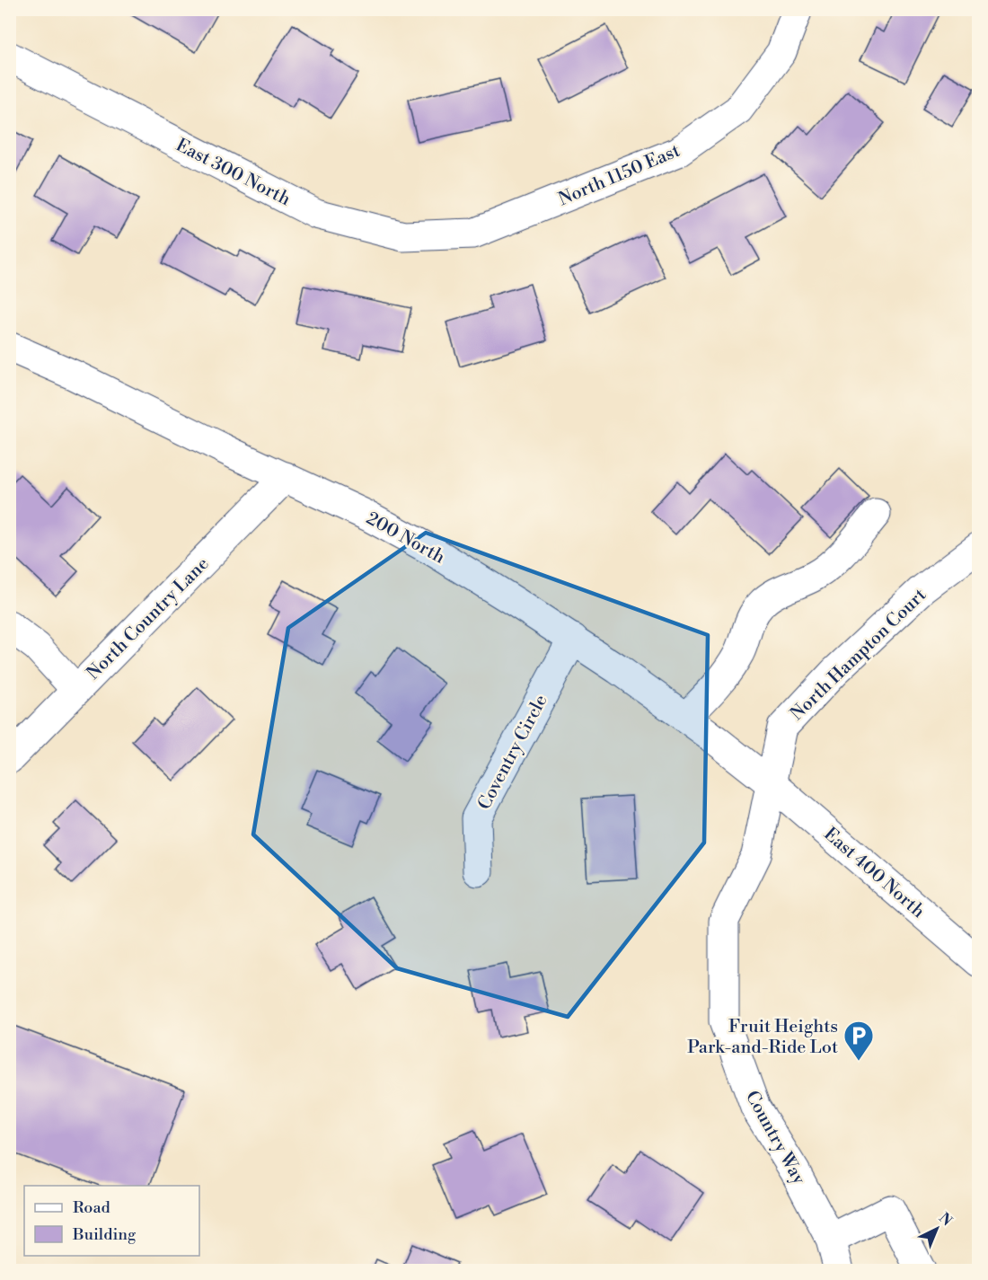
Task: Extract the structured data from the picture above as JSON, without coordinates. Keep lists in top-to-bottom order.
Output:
{
  "streets": {
    "street": [
      "East 300 North",
      "North 1150 East",
      "200 North",
      "North Country Lane",
      "North Hampton Court",
      "Coventry Circle",
      "East 400 North",
      "Country Way"
    ]
  },
  "crossings": [
    ["East 300 North", "North 1150 East"],
    ["200 North", "North Country Lane"],
    ["200 North", "North Hampton Court"],
    ["200 North", "Coventry Circle"],
    ["200 North", "East 400 North"],
    ["200 North", "Country Way"],
    ["North Hampton Court", "East 400 North"],
    ["North Hampton Court", "Country Way"],
    ["East 400 North", "Country Way"]
  ],
  "places": {
    "parking": ["Fruit Heights Park-and-Ride Lot"]
  },
  "legend": ["Road", "Building"],
  "north": "top right"
}
